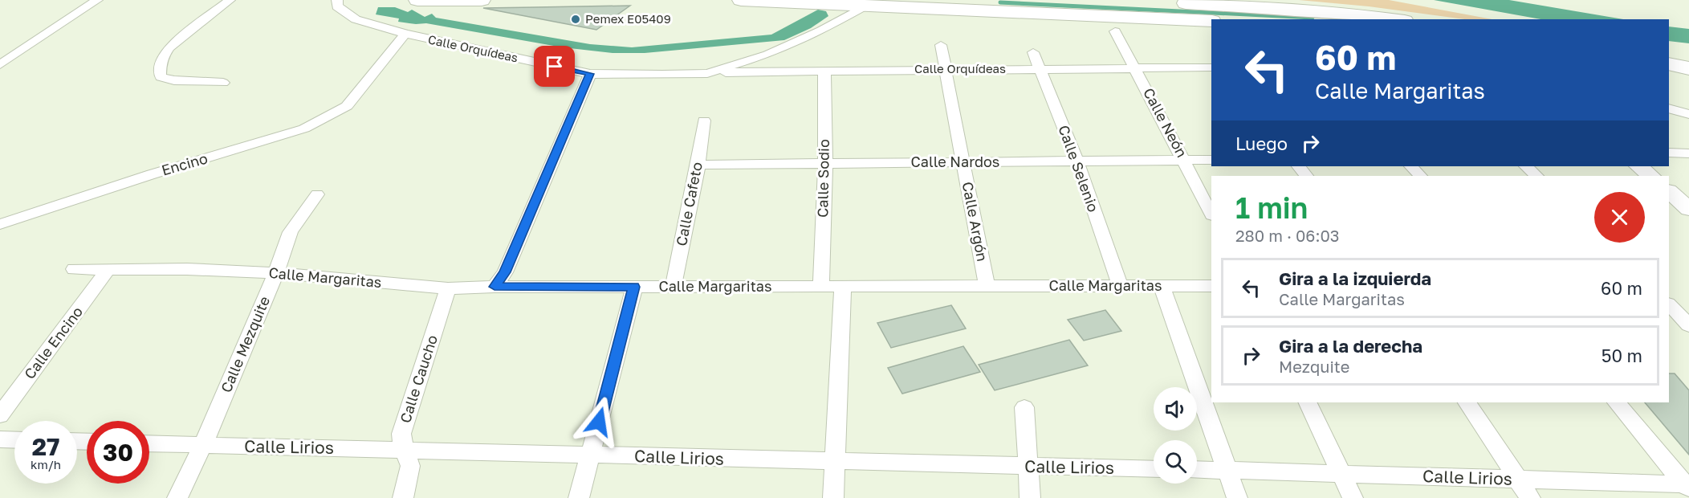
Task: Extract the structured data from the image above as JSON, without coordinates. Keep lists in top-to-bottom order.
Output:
{
  "streets": {
    "street": [
      "Calle Orquídeas",
      "Calle Neón",
      "Calle Nardos",
      "Encino",
      "Calle Selenio",
      "Calle Sodio",
      "Calle Cafeto",
      "Calle Argón",
      "Calle Margaritas",
      "Calle Encino",
      "Calle Mezquite",
      "Calle Caucho",
      "Calle Lirios"
    ]
  },
  "crossings": [
    ["Calle Orquídeas", "Calle Neón"],
    ["Calle Orquídeas", "Encino"],
    ["Calle Orquídeas", "Calle Selenio"],
    ["Calle Orquídeas", "Calle Sodio"],
    ["Calle Orquídeas", "Calle Argón"],
    ["Calle Neón", "Calle Nardos"],
    ["Calle Nardos", "Calle Selenio"],
    ["Calle Nardos", "Calle Sodio"],
    ["Calle Nardos", "Calle Cafeto"],
    ["Calle Nardos", "Calle Argón"],
    ["Calle Selenio", "Calle Margaritas"],
    ["Calle Sodio", "Calle Margaritas"],
    ["Calle Cafeto", "Calle Margaritas"],
    ["Calle Argón", "Calle Margaritas"],
    ["Calle Margaritas", "Calle Encino"],
    ["Calle Margaritas", "Calle Mezquite"],
    ["Calle Margaritas", "Calle Caucho"],
    ["Calle Mezquite", "Calle Lirios"],
    ["Calle Caucho", "Calle Lirios"]
  ],
  "places": ["Pemex E05409"],
  "page": {
    "turn": ["60 m", "Calle Margaritas"],
    "then": "Luego",
    "heading": ["1 min", "280 m · 06:03"],
    "list": [
      {
        "name": "Gira a la izquierda",
        "note": "Calle Margaritas",
        "value": "60 m"
      },
      {
        "name": "Gira a la derecha",
        "note": "Mezquite",
        "value": "50 m"
      }
    ],
    "speed": "27 km/h",
    "limit": "30"
  }
}
